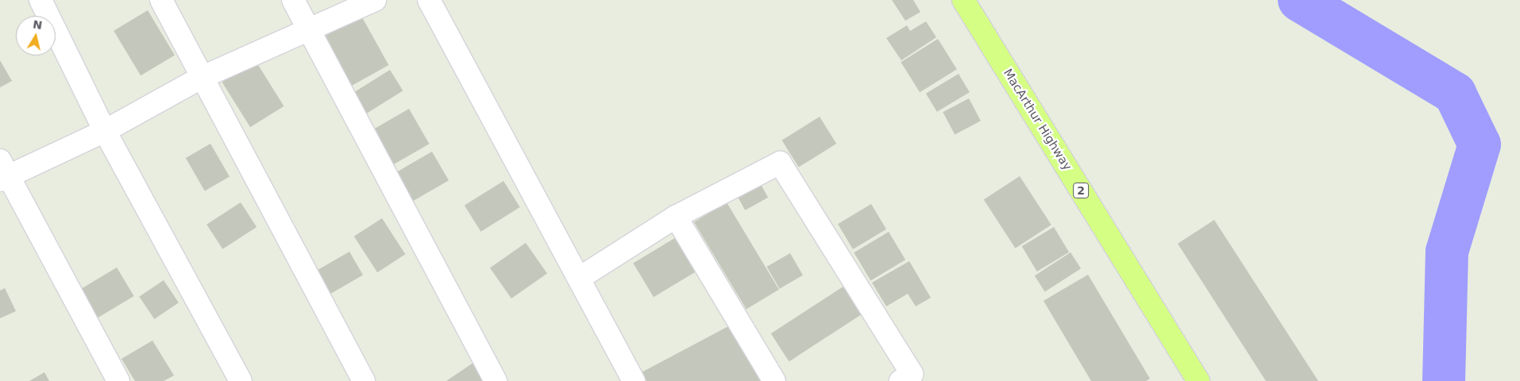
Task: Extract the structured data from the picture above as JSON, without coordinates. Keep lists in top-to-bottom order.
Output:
{
  "streets": {
    "highway": ["MacArthur Highway", "2"]
  },
  "north": "top"
}
